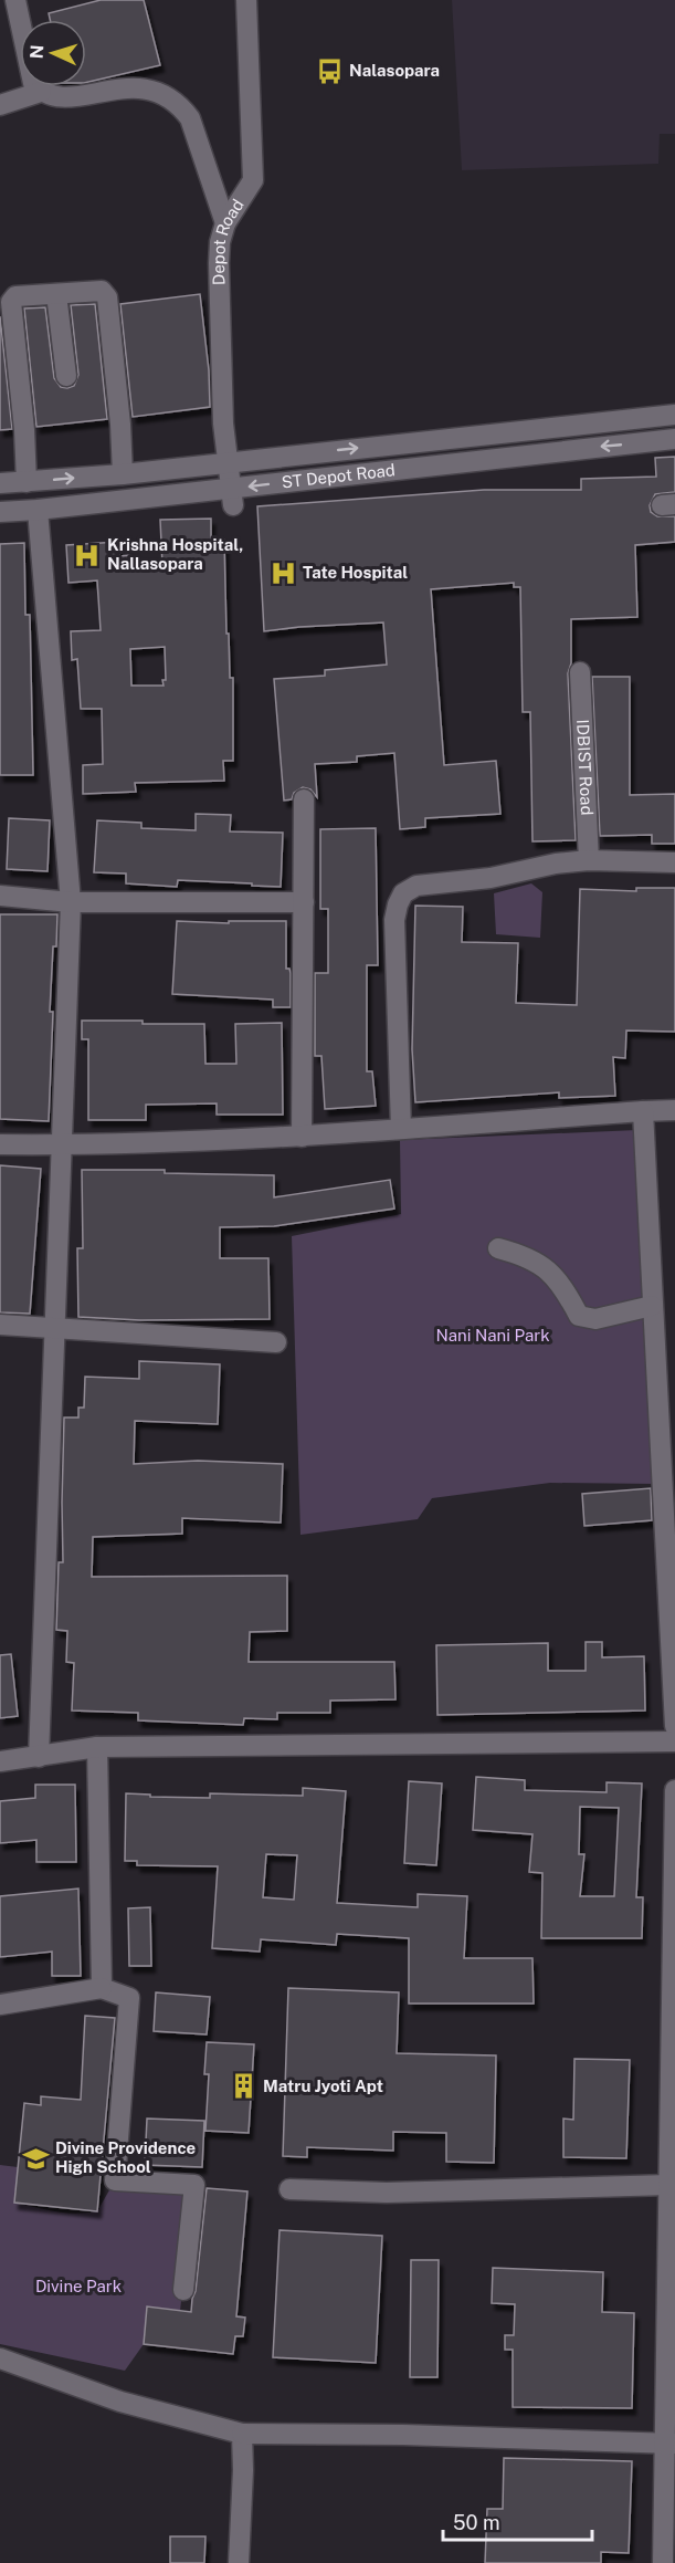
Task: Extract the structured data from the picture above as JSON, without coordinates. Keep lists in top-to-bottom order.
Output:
{
  "streets": {
    "street": ["Depot Road", "ST Depot Road", "IDBIST Road"]
  },
  "crossings": [
    ["Depot Road", "ST Depot Road"]
  ],
  "parks": ["Nani Nani Park", "Divine Park"],
  "places": {
    "bus stop": ["Nalasopara"],
    "hospital": ["Krishna Hospital, Nallasopara", "Tate Hospital"],
    "building": ["Matru Jyoti Apt"],
    "school or university": ["Divine Providence High School"]
  },
  "scale_bar": "50 m",
  "north": "left"
}
